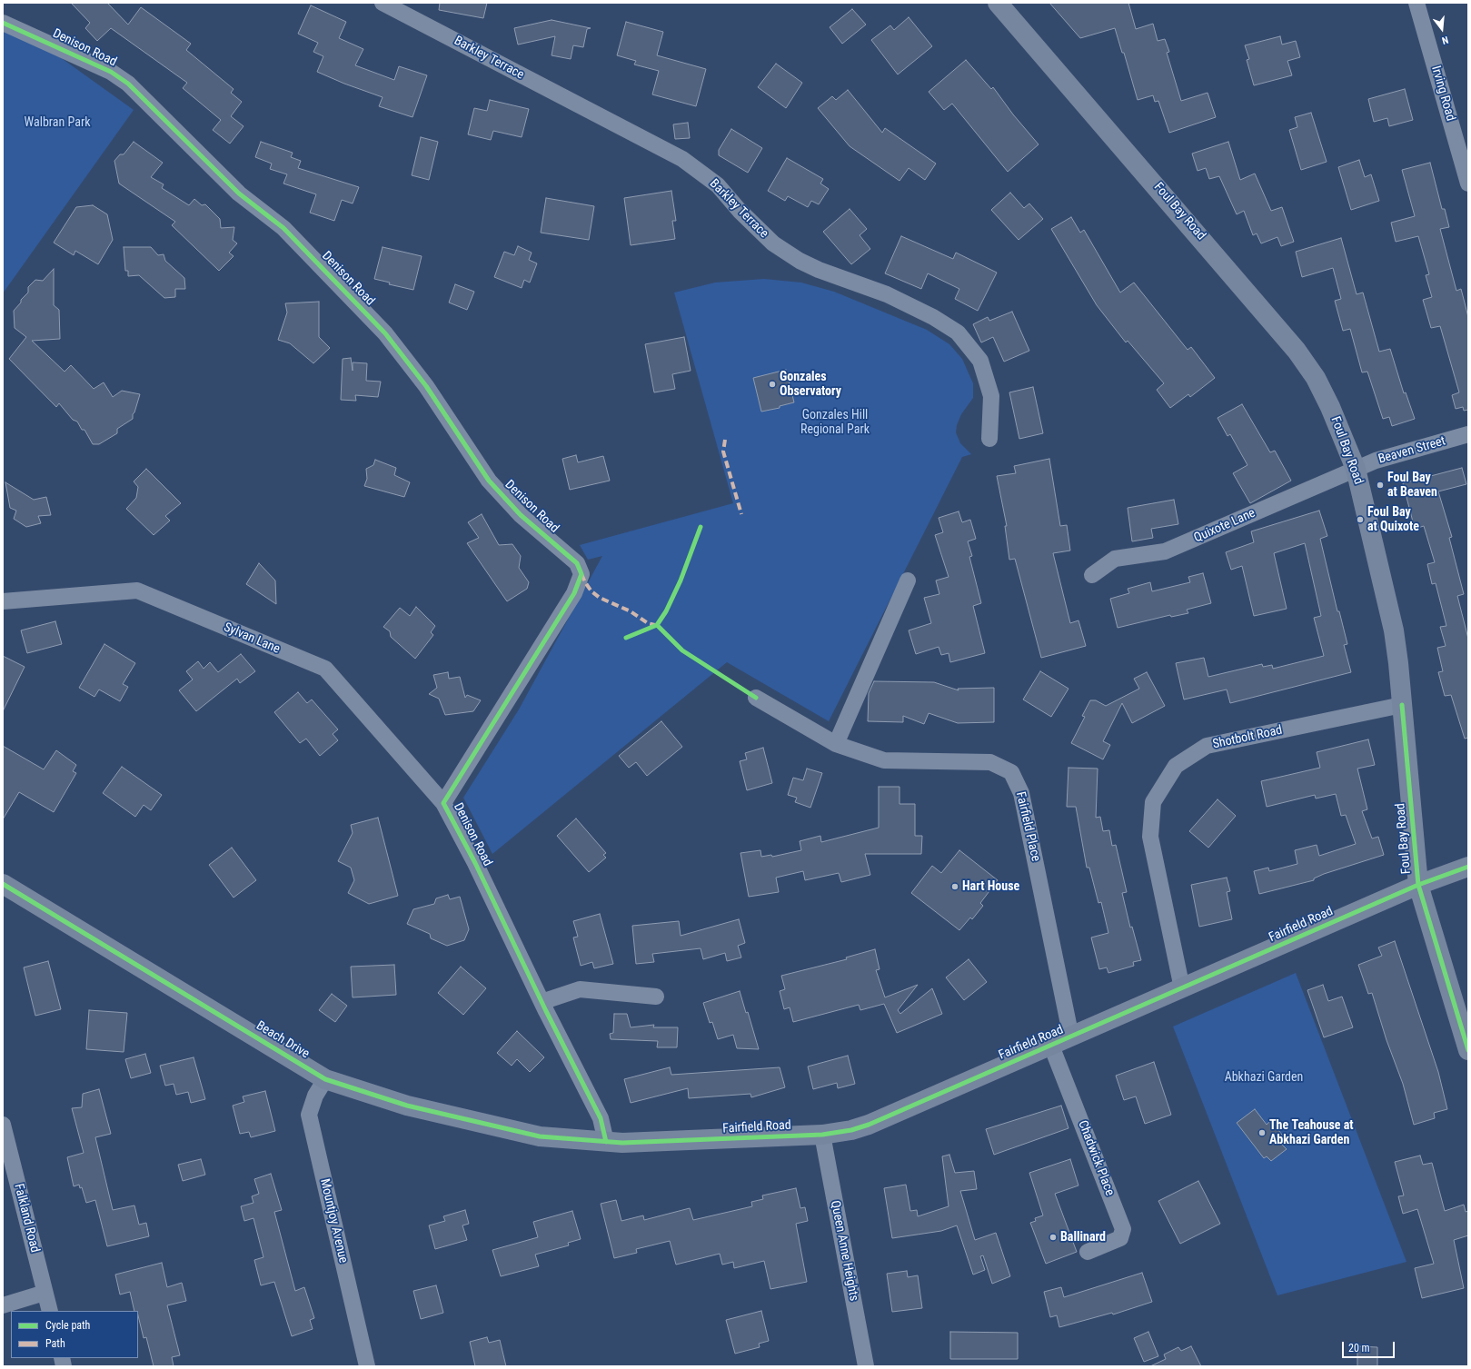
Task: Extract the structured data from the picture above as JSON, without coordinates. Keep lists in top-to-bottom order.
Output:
{
  "streets": {
    "street": [
      "Denison Road",
      "Barkley Terrace",
      "Irving Road",
      "Foul Bay Road",
      "Beaven Street",
      "Quixote Lane",
      "Sylvan Lane",
      "Shotbolt Road",
      "Fairfield Place",
      "Fairfield Road",
      "Beach Drive",
      "Chadwick Place",
      "Falkland Road",
      "Mountjoy Avenue",
      "Queen Anne Heights"
    ]
  },
  "crossings": [
    ["Denison Road", "Sylvan Lane"],
    ["Denison Road", "Fairfield Road"],
    ["Foul Bay Road", "Beaven Street"],
    ["Foul Bay Road", "Quixote Lane"],
    ["Foul Bay Road", "Shotbolt Road"],
    ["Foul Bay Road", "Fairfield Road"],
    ["Beaven Street", "Quixote Lane"],
    ["Shotbolt Road", "Fairfield Road"],
    ["Fairfield Place", "Fairfield Road"],
    ["Fairfield Road", "Beach Drive"],
    ["Fairfield Road", "Chadwick Place"],
    ["Fairfield Road", "Queen Anne Heights"],
    ["Beach Drive", "Mountjoy Avenue"]
  ],
  "parks": ["Walbran Park", "Gonzales Hill Regional Park", "Abkhazi Garden"],
  "places": [
    "Gonzales Observatory",
    "Foul Bay at Beaven",
    "Foul Bay at Quixote",
    "Hart House",
    "The Teahouse at Abkhazi Garden",
    "Ballinard"
  ],
  "legend": ["Cycle path", "Path"],
  "scale_bar": "20 m",
  "north": "bottom"
}
